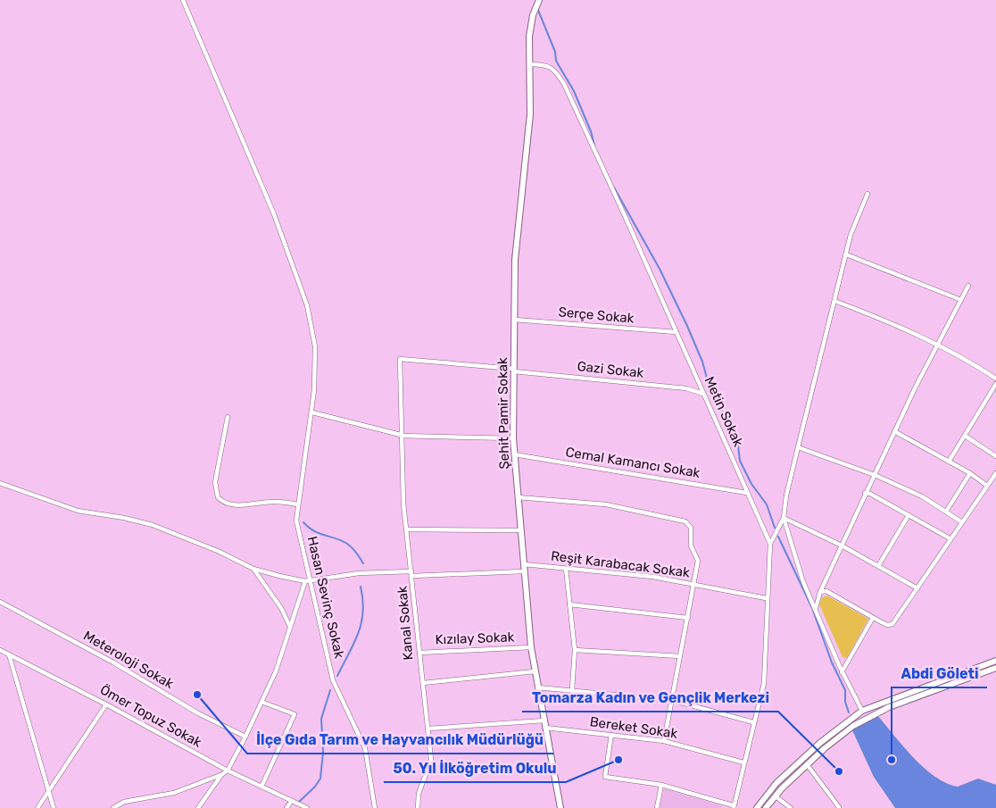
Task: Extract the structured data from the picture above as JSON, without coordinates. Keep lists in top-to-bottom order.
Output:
{
  "streets": {
    "street": [
      "Serçe Sokak",
      "Gazi Sokak",
      "Metin Sokak",
      "Şehit Pamir Sokak",
      "Cemal Kamancı Sokak",
      "Reşit Karabacak Sokak",
      "Hasan Sevinç Sokak",
      "Kanal Sokak",
      "Kızılay Sokak",
      "Meteroloji Sokak",
      "Ömer Topuz Sokak",
      "Bereket Sokak"
    ]
  },
  "crossings": [
    ["Serçe Sokak", "Metin Sokak"],
    ["Serçe Sokak", "Şehit Pamir Sokak"],
    ["Gazi Sokak", "Metin Sokak"],
    ["Gazi Sokak", "Şehit Pamir Sokak"],
    ["Gazi Sokak", "Kanal Sokak"],
    ["Metin Sokak", "Şehit Pamir Sokak"],
    ["Metin Sokak", "Cemal Kamancı Sokak"],
    ["Metin Sokak", "Reşit Karabacak Sokak"],
    ["Metin Sokak", "Bereket Sokak"],
    ["Şehit Pamir Sokak", "Cemal Kamancı Sokak"],
    ["Şehit Pamir Sokak", "Reşit Karabacak Sokak"],
    ["Şehit Pamir Sokak", "Kızılay Sokak"],
    ["Şehit Pamir Sokak", "Bereket Sokak"],
    ["Kanal Sokak", "Kızılay Sokak"]
  ],
  "places": [
    "İlçe Gıda Tarım ve Hayvancılık Müdürlüğü",
    "50. Yıl İlköğretim Okulu",
    "Abdi Göleti",
    "Tomarza Kadın ve Gençlik Merkezi"
  ]
}
